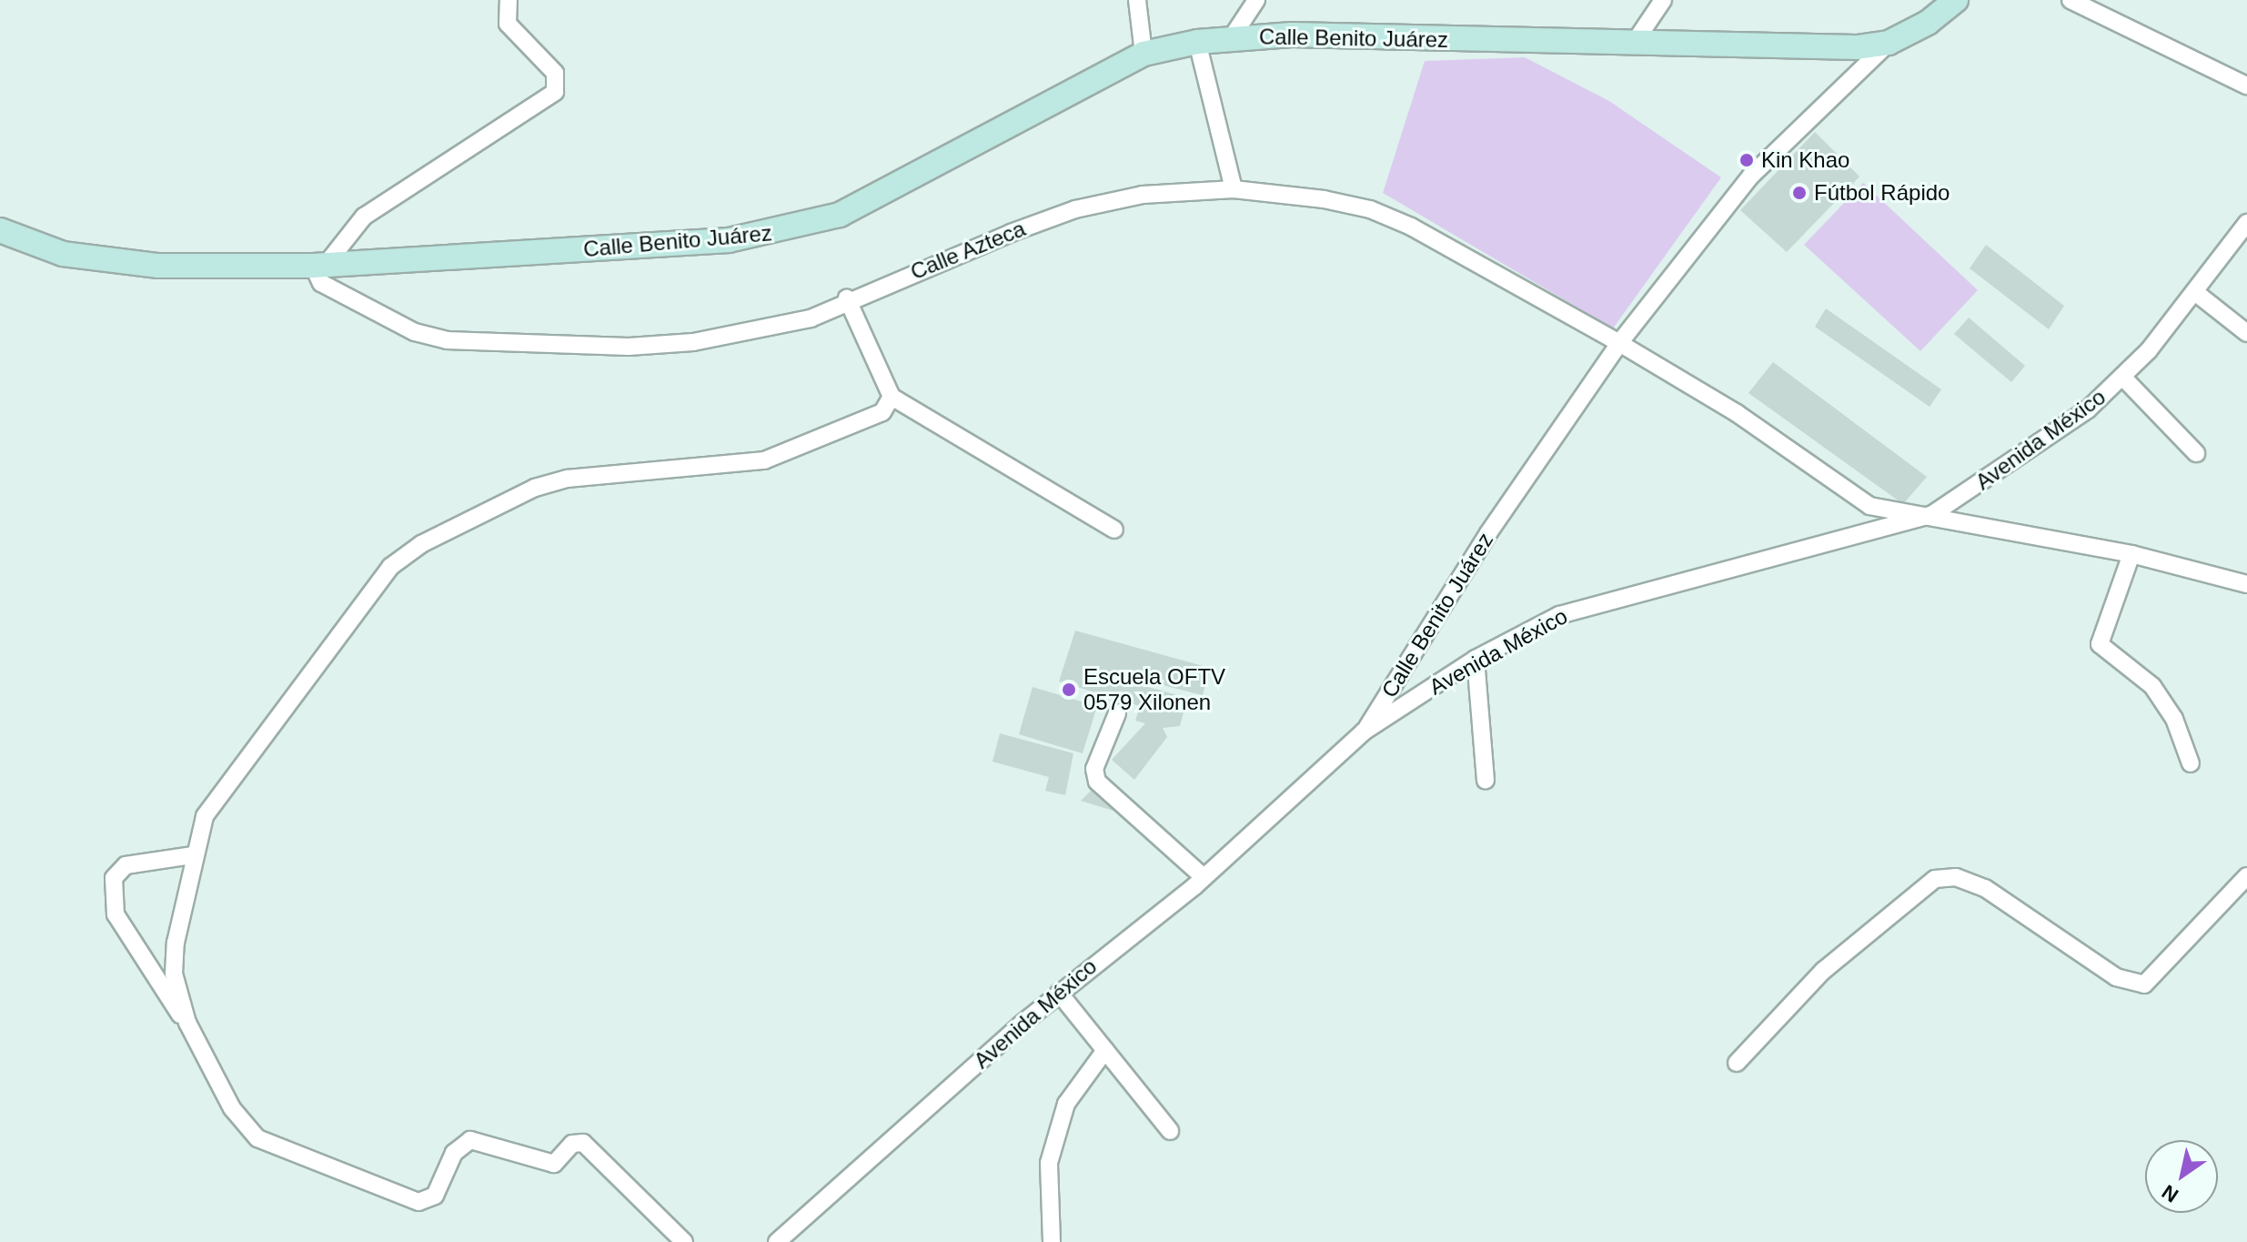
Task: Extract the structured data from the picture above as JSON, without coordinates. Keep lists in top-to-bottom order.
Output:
{
  "streets": {
    "main road": ["Calle Benito Juárez"],
    "street": ["Calle Azteca", "Avenida México"]
  },
  "crossings": [
    ["Calle Benito Juárez", "Calle Azteca"],
    ["Calle Benito Juárez", "Avenida México"],
    ["Calle Azteca", "Avenida México"]
  ],
  "places": ["Kin Khao", "Fútbol Rápido", "Escuela OFTV 0579 Xilonen"],
  "north": "bottom left"
}
